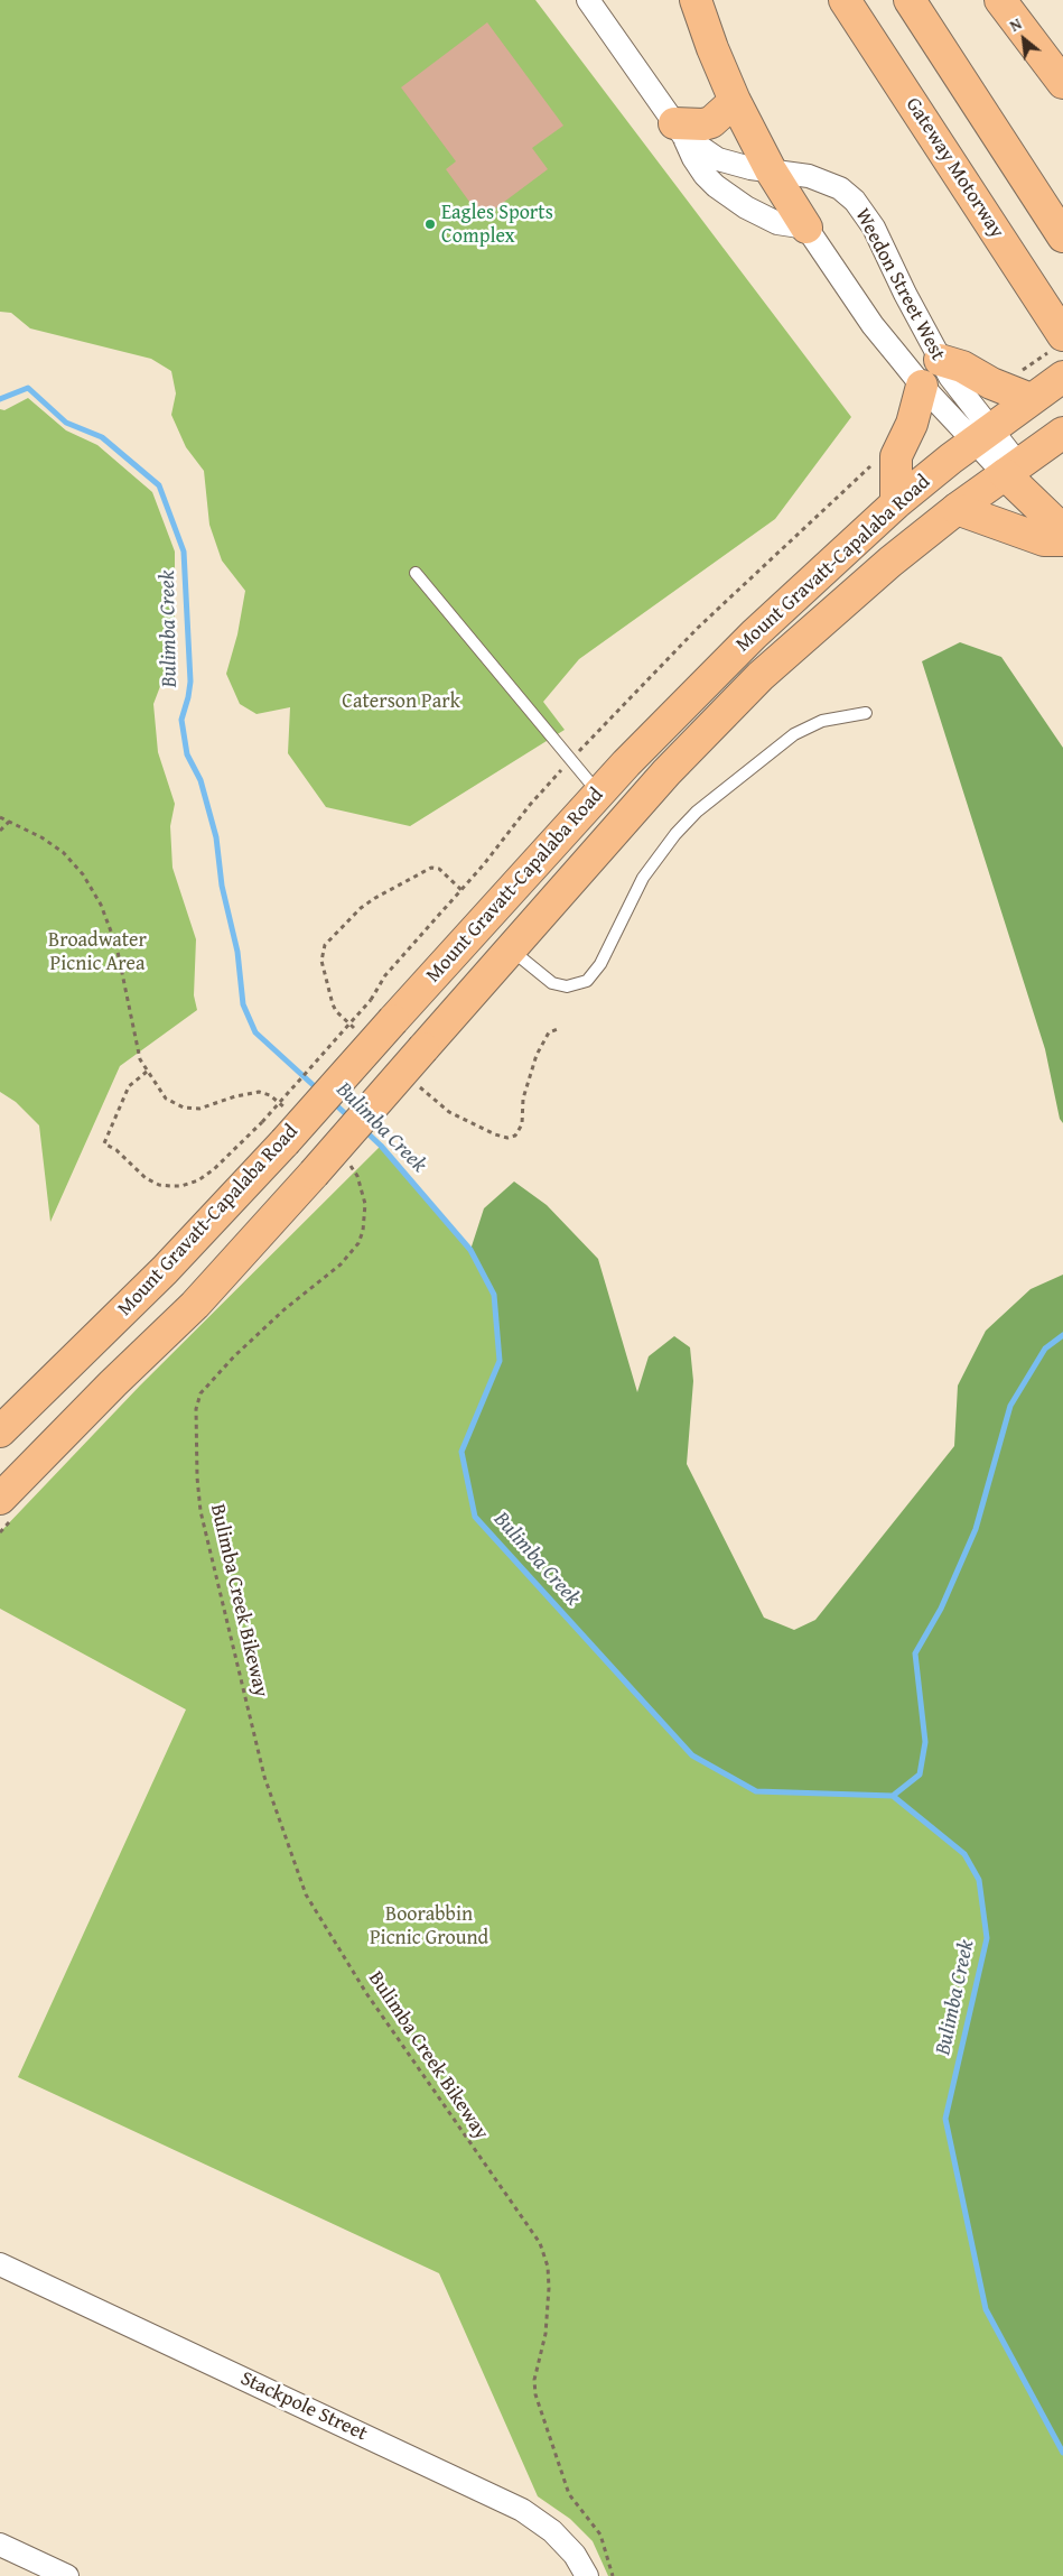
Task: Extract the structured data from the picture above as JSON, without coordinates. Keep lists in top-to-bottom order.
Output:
{
  "streets": {
    "highway": ["Gateway Motorway", "Mount Gravatt-Capalaba Road"],
    "street": ["Weedon Street West", "Stackpole Street"],
    "path": ["Bulimba Creek Bikeway"]
  },
  "crossings": [
    ["Weedon Street West", "Mount Gravatt-Capalaba Road"]
  ],
  "water": ["Bulimba Creek"],
  "parks": ["Caterson Park", "Broadwater Picnic Area", "Boorabbin Picnic Ground"],
  "places": ["Eagles Sports Complex"],
  "north": "top left"
}
